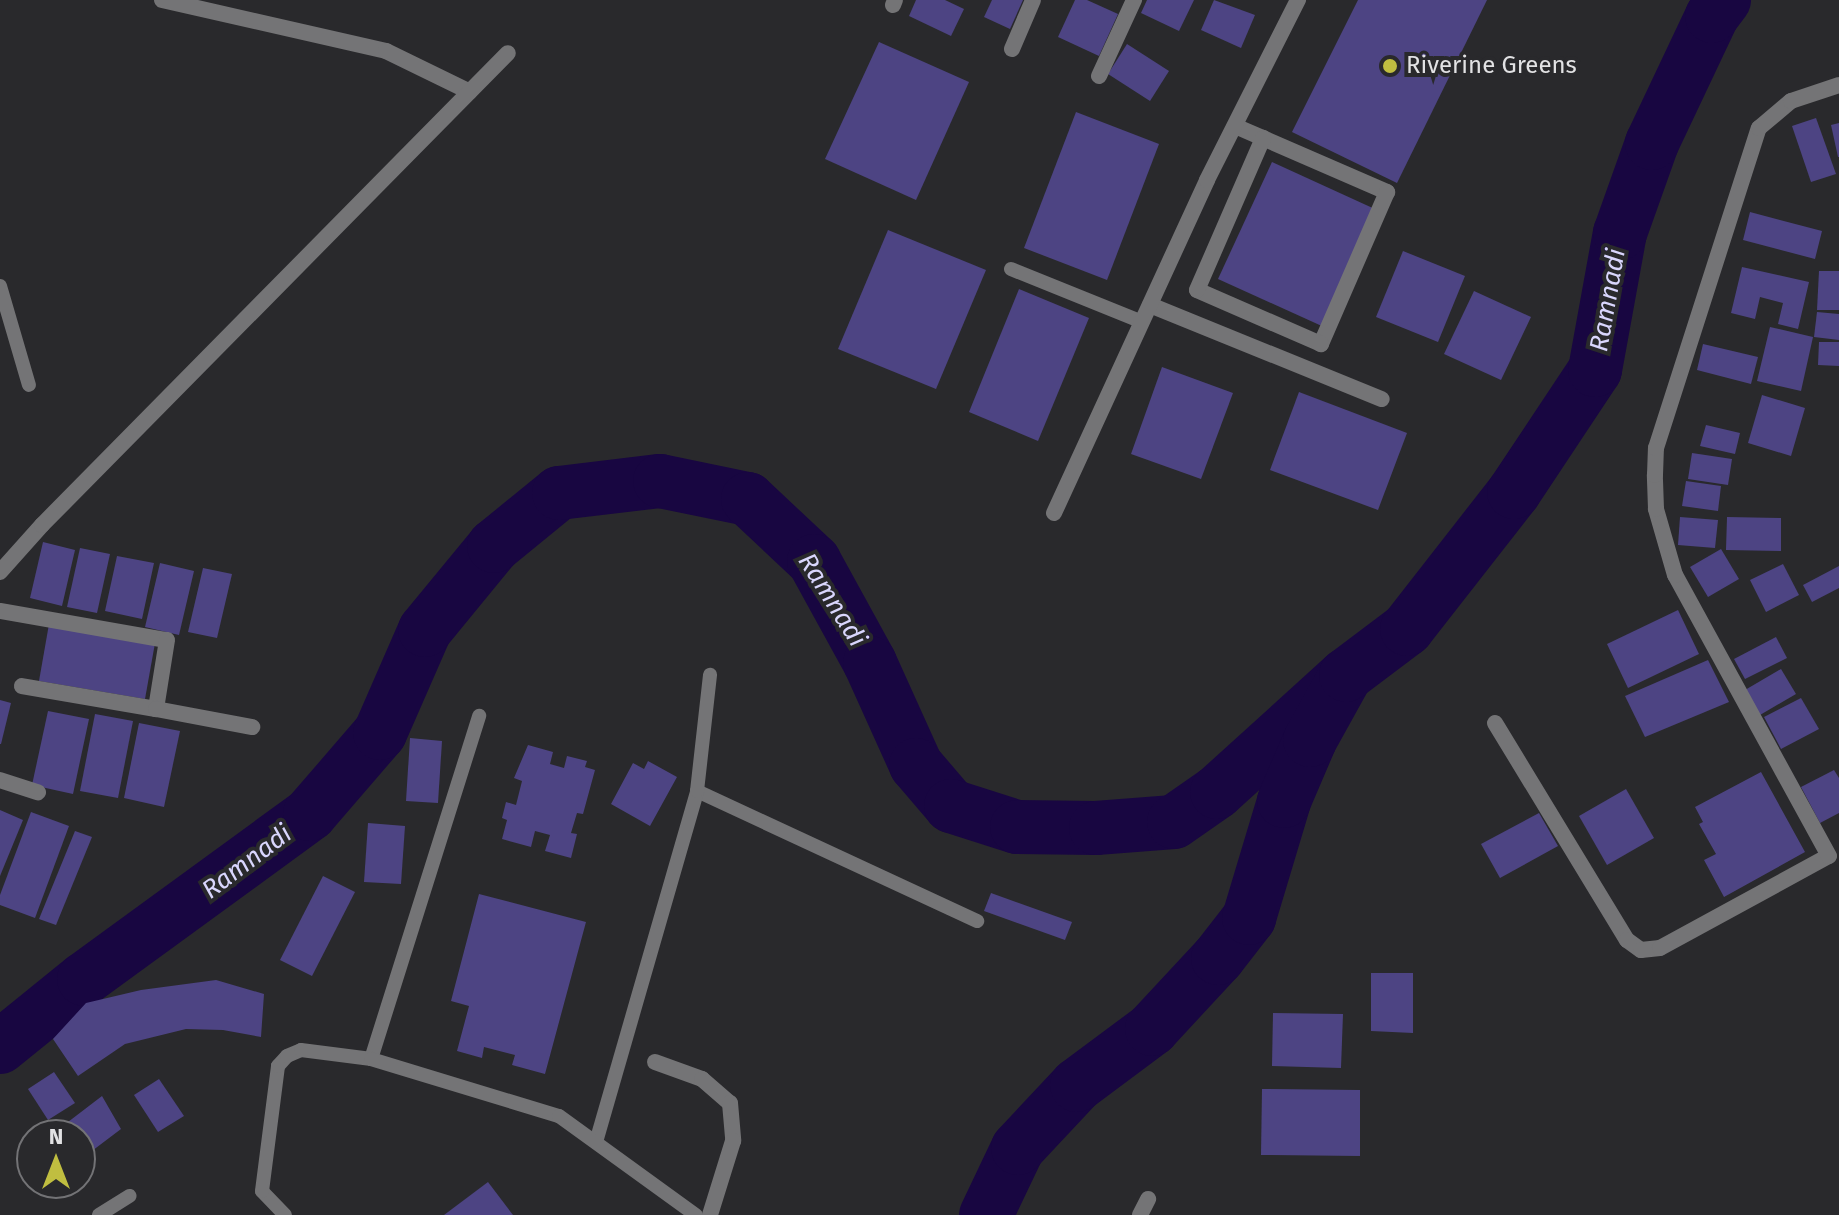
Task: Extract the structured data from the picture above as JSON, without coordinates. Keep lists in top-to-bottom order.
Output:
{
  "water": ["Ramnadi"],
  "places": ["Riverine Greens"],
  "north": "top"
}
